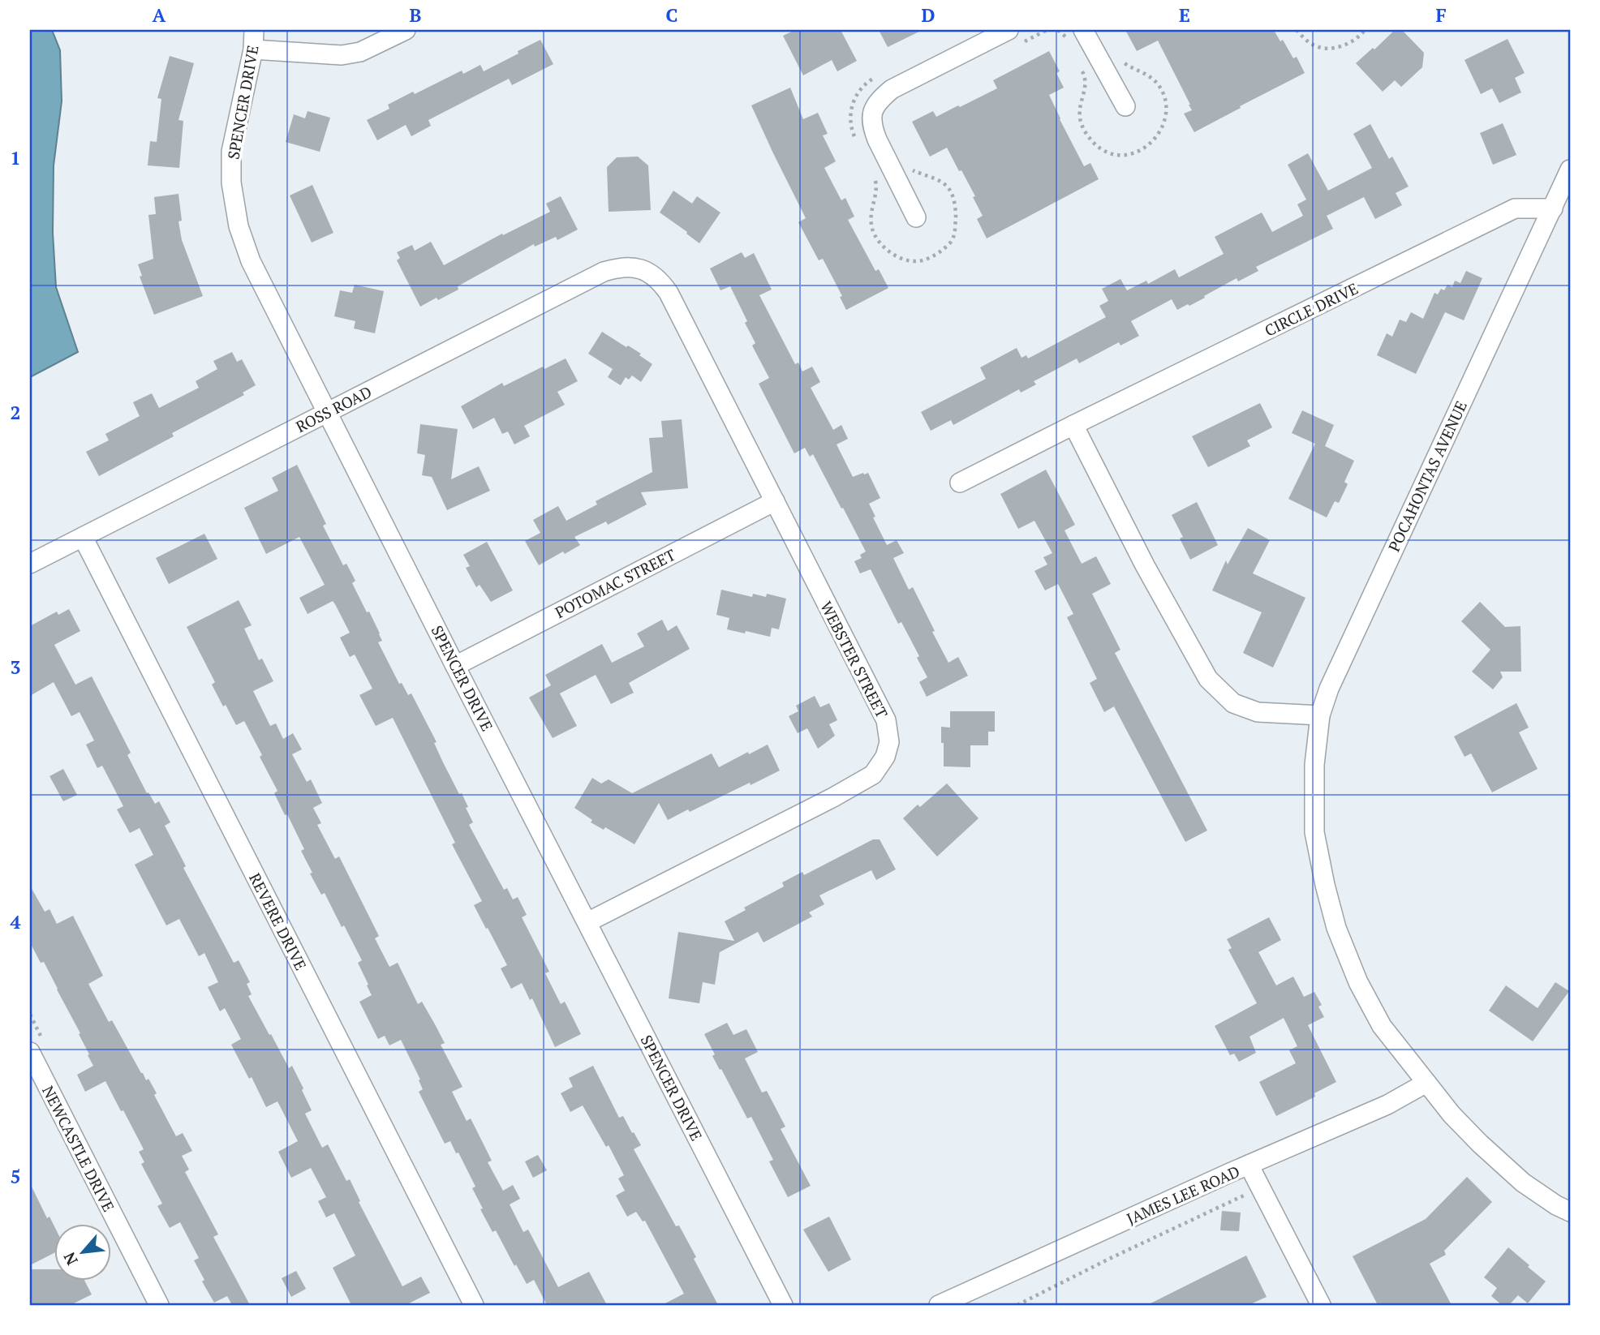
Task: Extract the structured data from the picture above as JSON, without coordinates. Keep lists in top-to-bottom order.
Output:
{
  "streets": {
    "street": [
      "SPENCER DRIVE",
      "CIRCLE DRIVE",
      "ROSS ROAD",
      "POCAHONTAS AVENUE",
      "POTOMAC STREET",
      "WEBSTER STREET",
      "REVERE DRIVE",
      "NEWCASTLE DRIVE",
      "JAMES LEE ROAD"
    ]
  },
  "crossings": [
    ["SPENCER DRIVE", "ROSS ROAD"],
    ["SPENCER DRIVE", "POTOMAC STREET"],
    ["SPENCER DRIVE", "WEBSTER STREET"],
    ["CIRCLE DRIVE", "POCAHONTAS AVENUE"],
    ["ROSS ROAD", "WEBSTER STREET"],
    ["ROSS ROAD", "REVERE DRIVE"],
    ["POCAHONTAS AVENUE", "JAMES LEE ROAD"],
    ["POTOMAC STREET", "WEBSTER STREET"]
  ],
  "north": "bottom left",
  "grid": {
    "columns": [
      "A",
      "B",
      "C",
      "D",
      "E",
      "F"
    ],
    "rows": [
      "1",
      "2",
      "3",
      "4",
      "5"
    ]
  }
}
